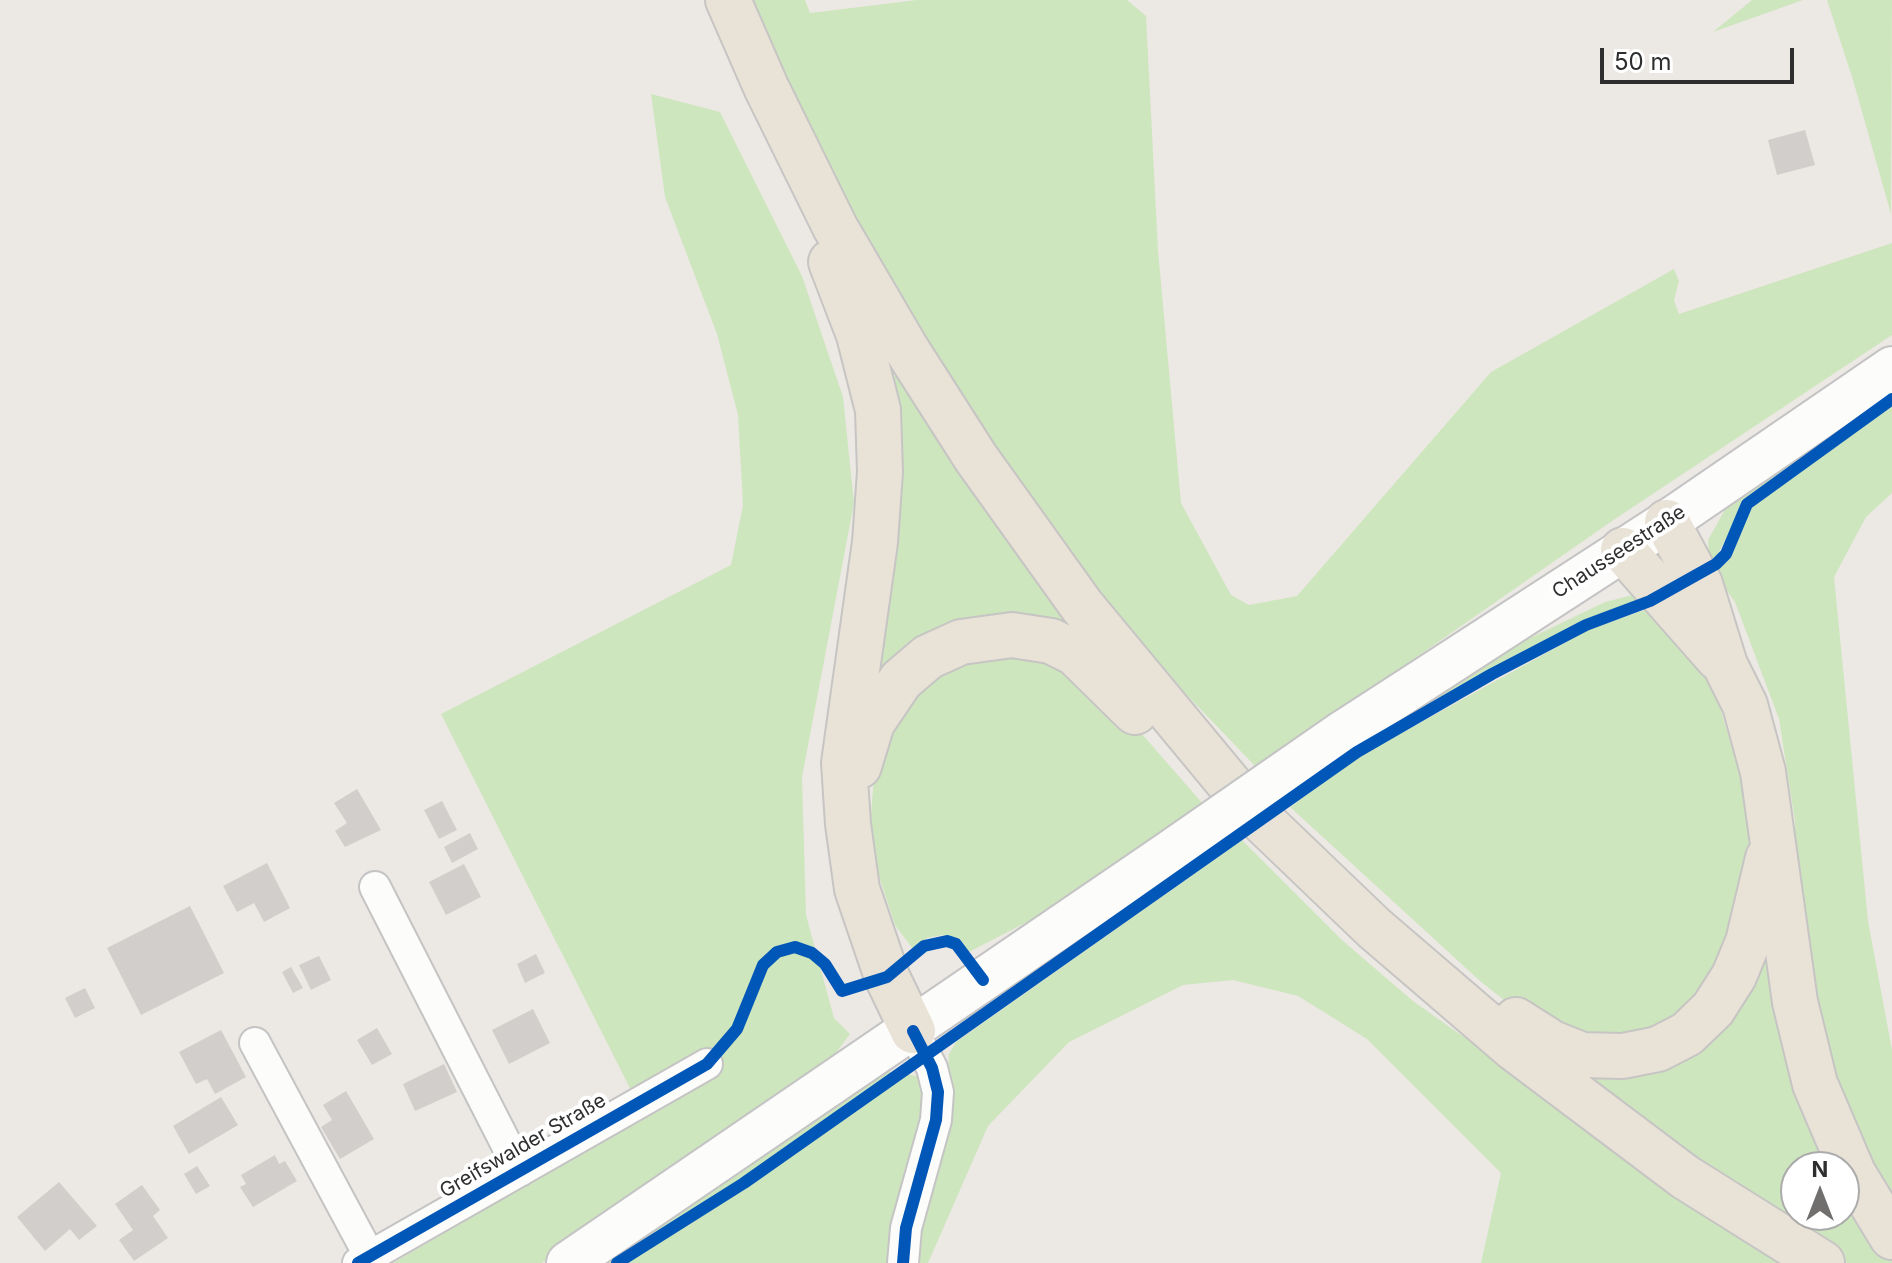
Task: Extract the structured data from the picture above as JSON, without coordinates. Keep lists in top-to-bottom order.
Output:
{
  "streets": {
    "main road": ["Chausseestraße"],
    "street": ["Greifswalder Straße"]
  },
  "scale_bar": "50 m",
  "north": "top"
}
